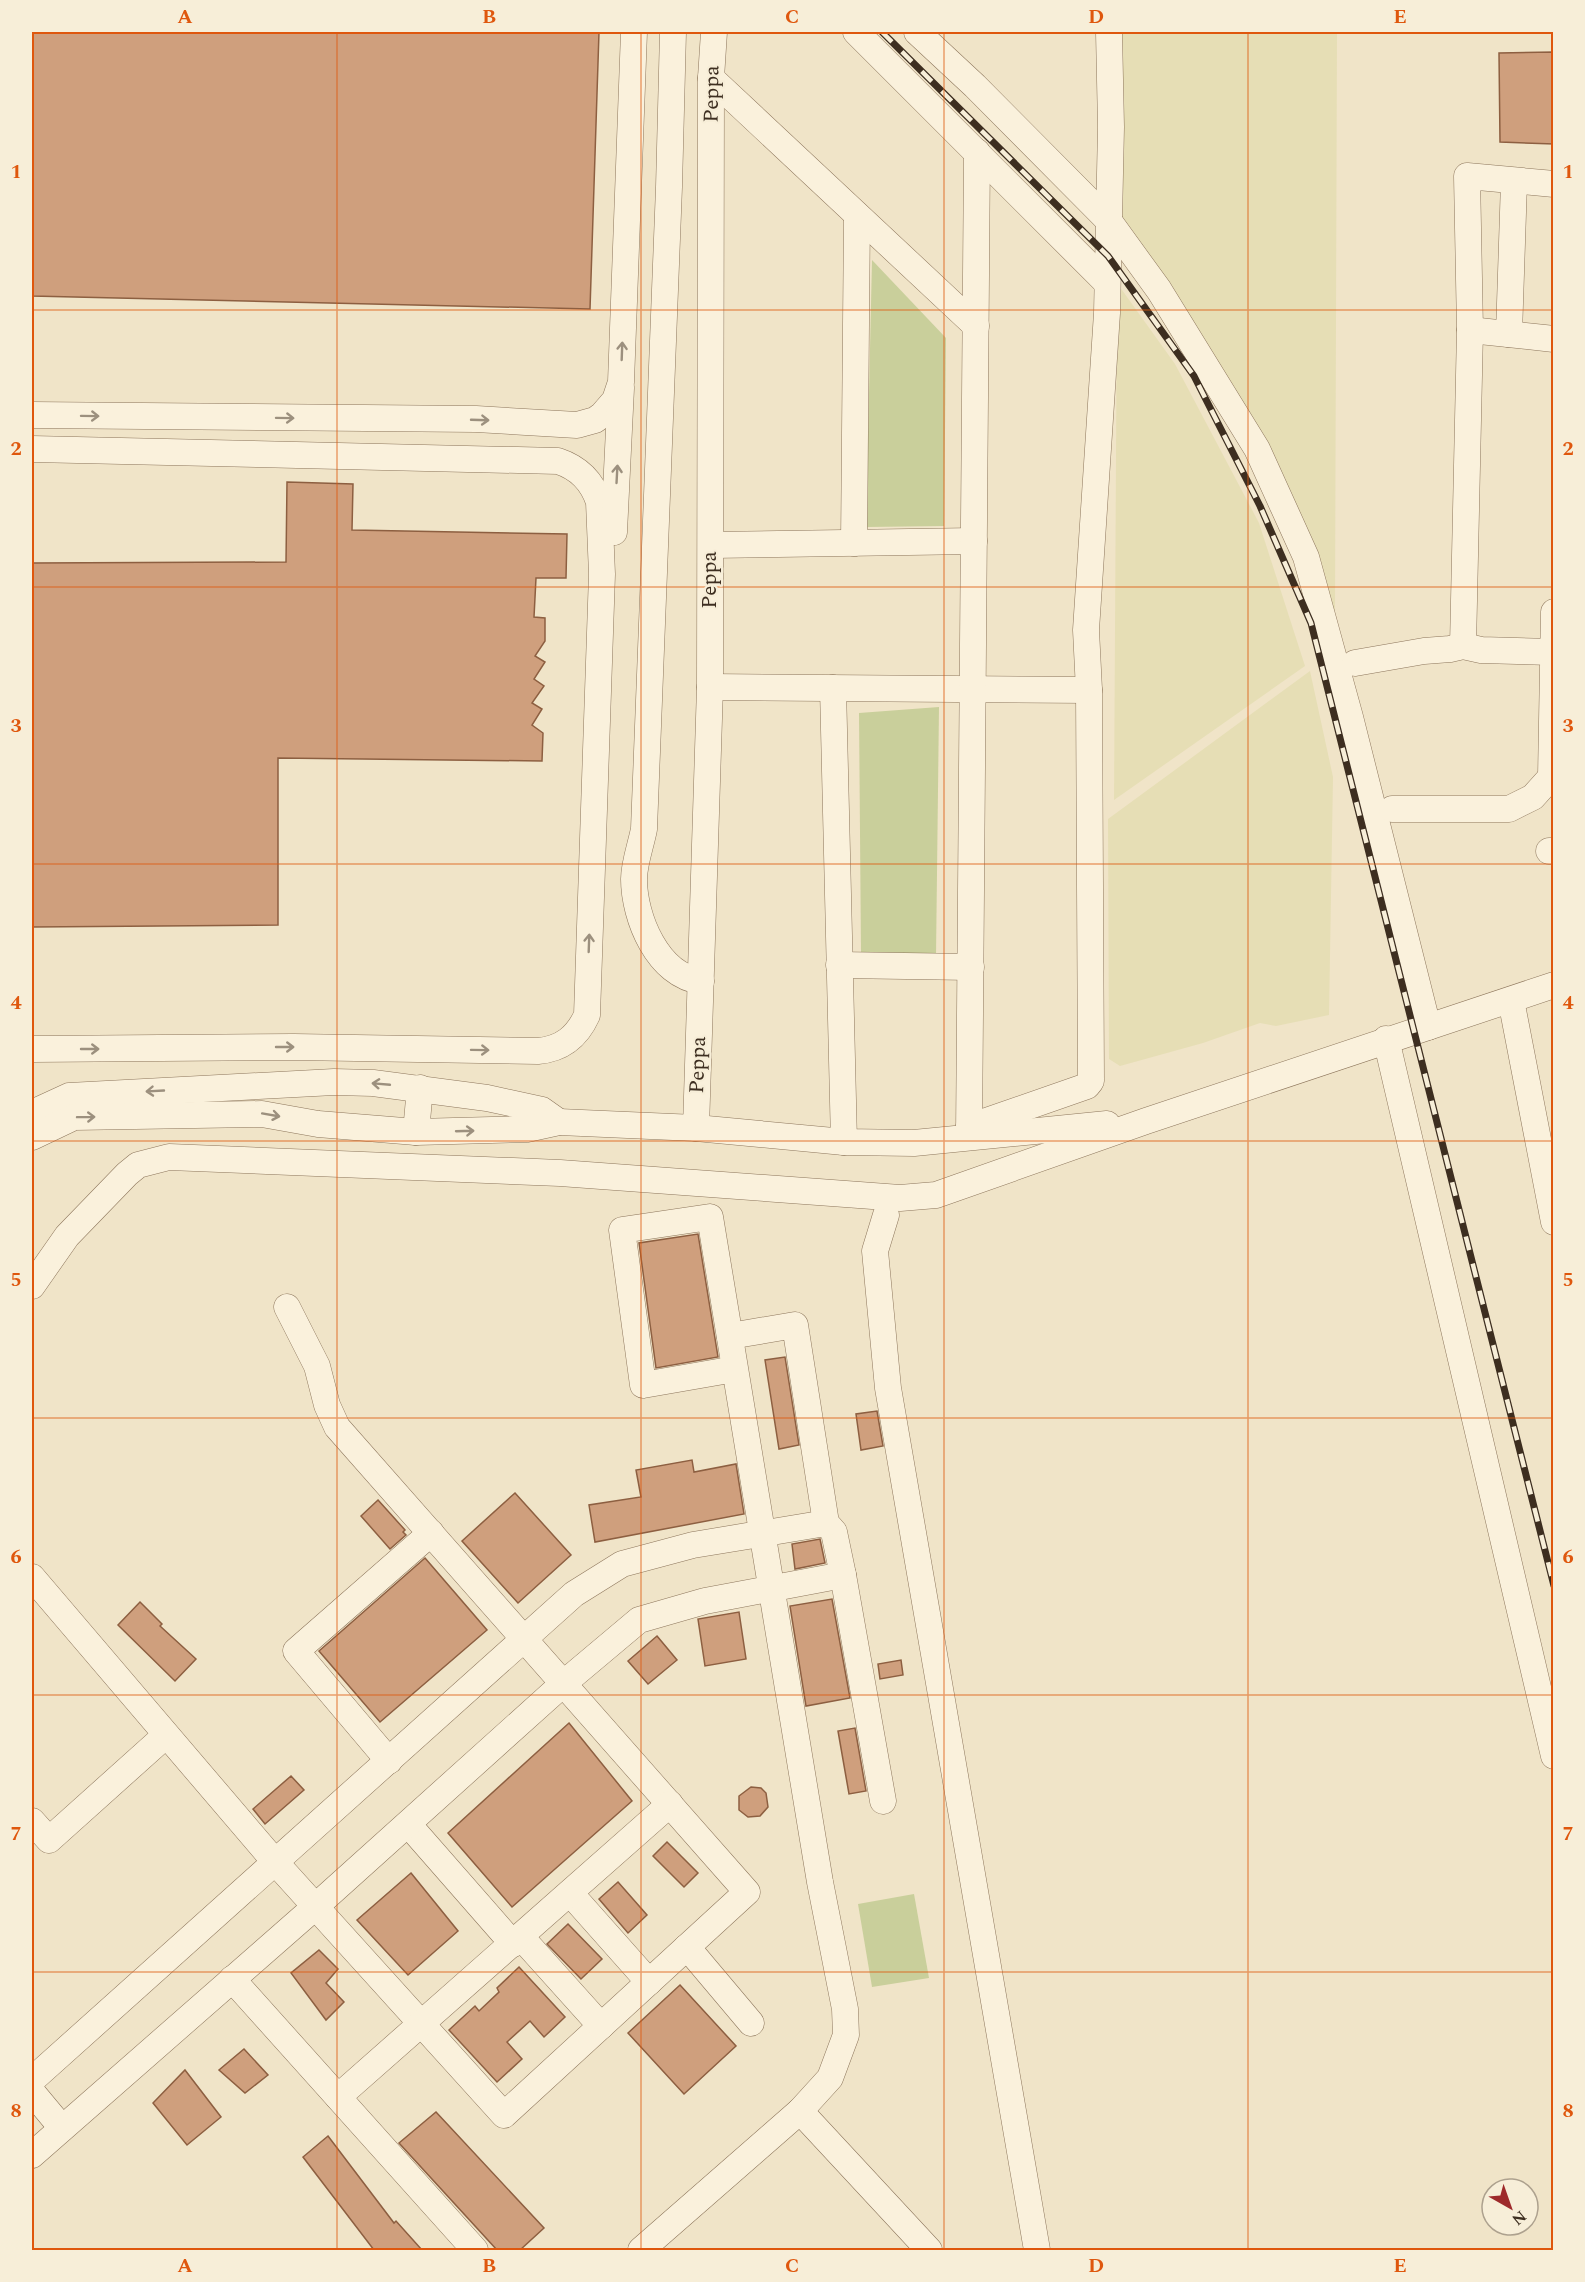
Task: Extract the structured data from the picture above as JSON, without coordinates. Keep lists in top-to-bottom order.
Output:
{
  "streets": {
    "street": ["Peppa"]
  },
  "north": "bottom right",
  "grid": {
    "columns": [
      "A",
      "B",
      "C",
      "D",
      "E"
    ],
    "rows": [
      "1",
      "2",
      "3",
      "4",
      "5",
      "6",
      "7",
      "8"
    ]
  }
}
